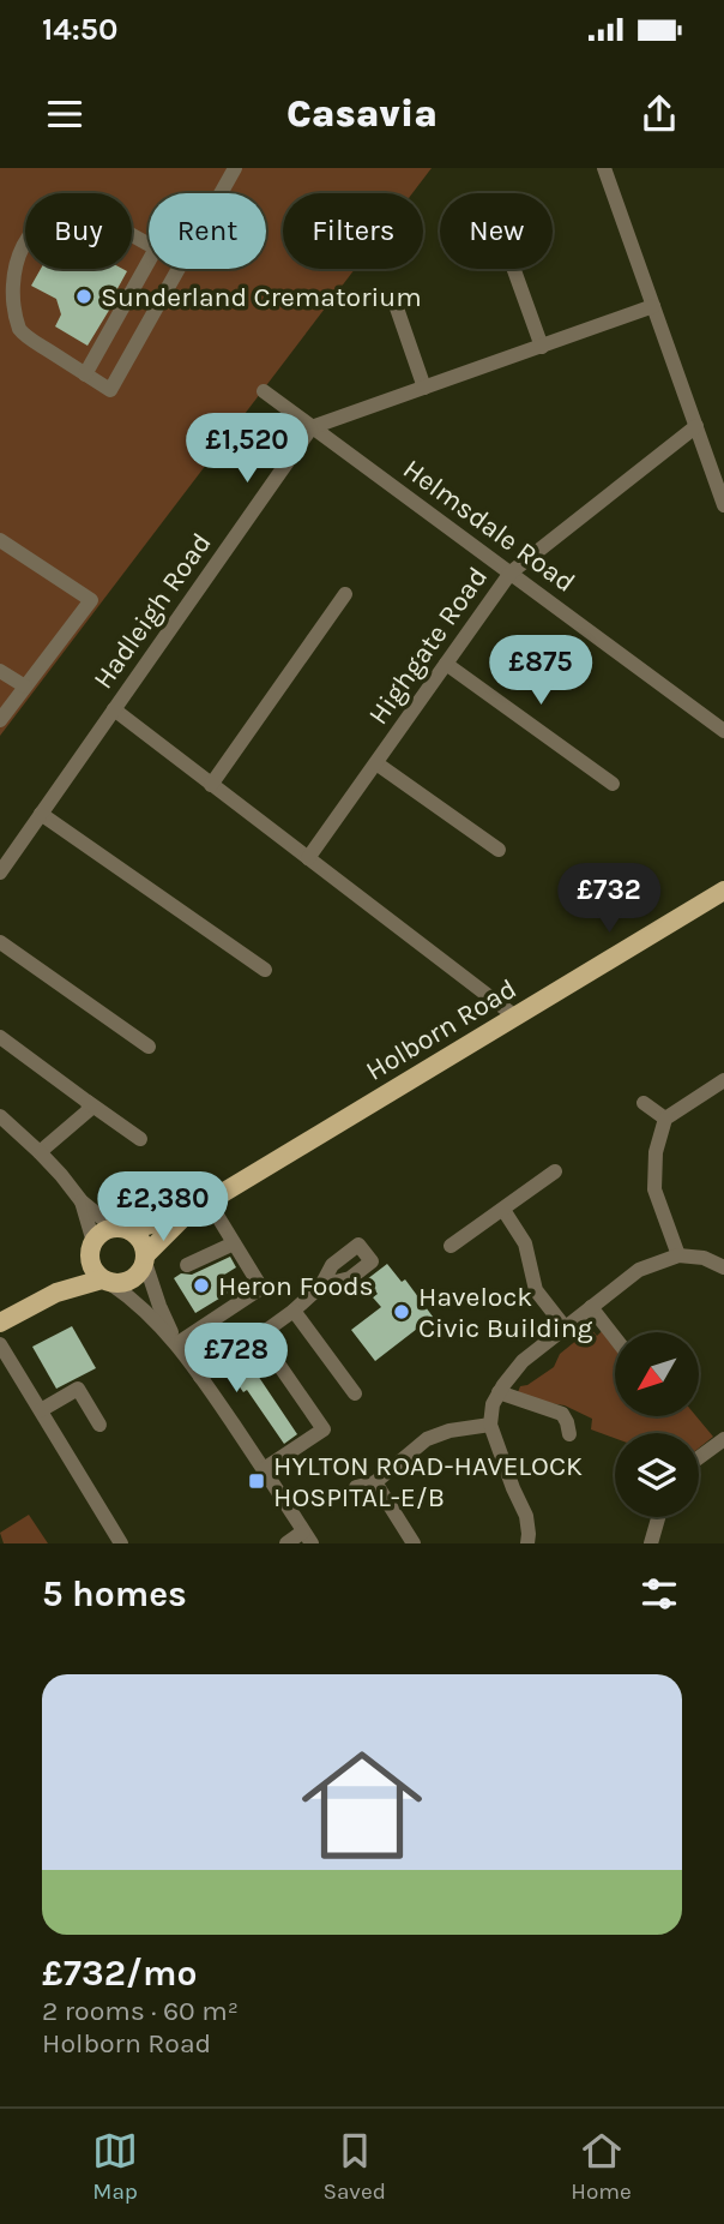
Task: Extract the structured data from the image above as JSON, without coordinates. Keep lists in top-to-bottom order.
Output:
{
  "streets": {
    "main road": ["Holborn Road"],
    "street": ["Helmsdale Road", "Hadleigh Road", "Highgate Road"]
  },
  "crossings": [
    ["Helmsdale Road", "Hadleigh Road"],
    ["Helmsdale Road", "Highgate Road"]
  ],
  "places": {
    "other": ["Sunderland Crematorium", "Heron Foods", "Havelock Civic Building"],
    "transit": ["HYLTON ROAD-HAVELOCK HOSPITAL-E/B"]
  },
  "north": "bottom left",
  "page": {
    "status": "14:50",
    "header": "Casavia",
    "chip": [
      "Buy",
      "Rent",
      "Filters",
      "New"
    ],
    "price": [
      "£1,520",
      "£875",
      "£732",
      "£2,380",
      "£728"
    ],
    "heading": "5 homes",
    "list": [
      {
        "name": "£732/mo",
        "note": "2 rooms · 60 m² · Holborn Road"
      }
    ],
    "tabs": ["Map", "Saved", "Home"]
  }
}
